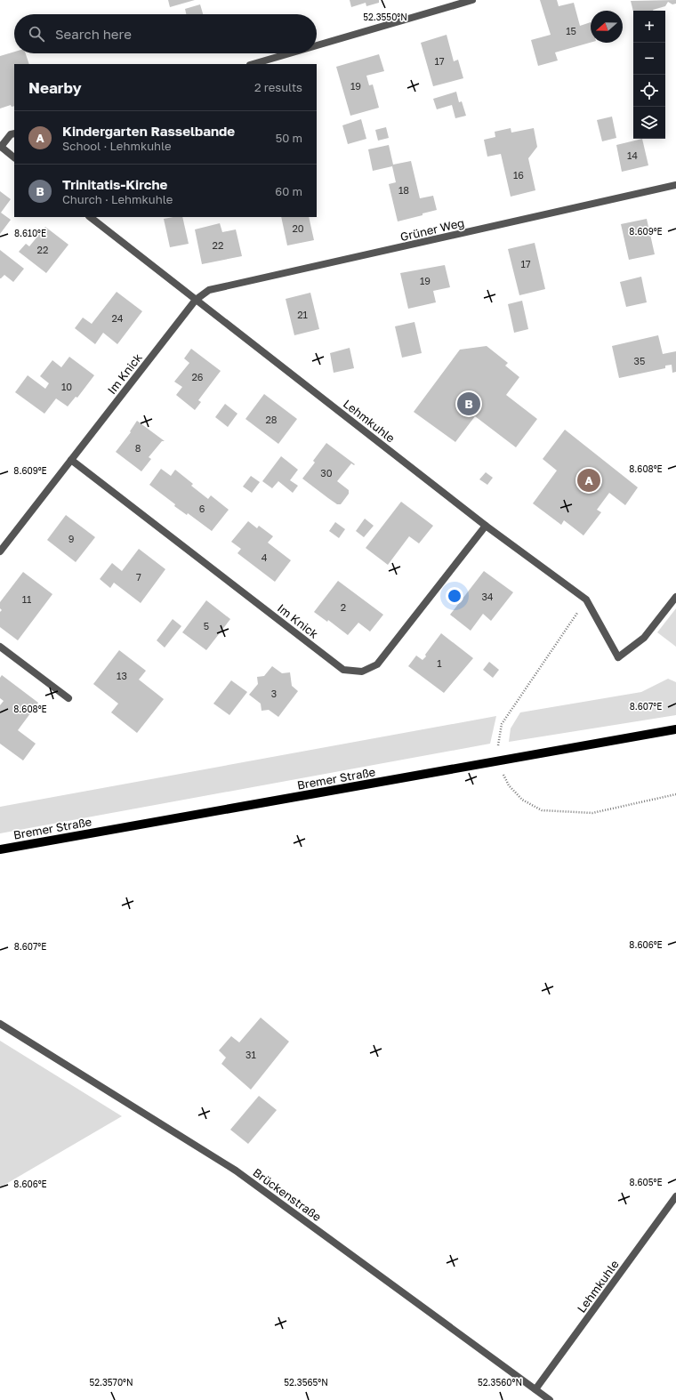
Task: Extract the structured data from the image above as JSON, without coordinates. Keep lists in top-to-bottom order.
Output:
{
  "streets": {
    "main road": ["Bremer Straße"],
    "street": [
      "Grüner Weg",
      "Im Knick",
      "Lehmkuhle",
      "Brückenstraße"
    ]
  },
  "crossings": [
    ["Grüner Weg", "Im Knick"],
    ["Grüner Weg", "Lehmkuhle"],
    ["Im Knick", "Lehmkuhle"],
    ["Lehmkuhle", "Brückenstraße"]
  ],
  "house_numbers": [
    "15",
    "17",
    "19",
    "14",
    "16",
    "18",
    "20",
    "22",
    "22",
    "17",
    "19",
    "21",
    "24",
    "35",
    "26",
    "10",
    "28",
    "8",
    "30",
    "6",
    "9",
    "4",
    "7",
    "34",
    "11",
    "2",
    "5",
    "1",
    "13",
    "3",
    "31"
  ],
  "north": "left",
  "page": {
    "map_buttons": ["+", "−"],
    "search": "Search here",
    "heading": ["Nearby", "2 results"],
    "list": [
      {
        "mark": "A",
        "name": "Kindergarten Rasselbande",
        "note": "School · Lehmkuhle",
        "value": "50 m"
      },
      {
        "mark": "B",
        "name": "Trinitatis-Kirche",
        "note": "Church · Lehmkuhle",
        "value": "60 m"
      }
    ],
    "pins": ["B", "A"]
  },
  "coordinates": [
    "52.3550°N",
    "8.609°E",
    "8.610°E",
    "8.608°E",
    "8.607°E",
    "8.606°E",
    "8.605°E",
    "52.3570°N",
    "52.3565°N",
    "52.3560°N"
  ]
}
